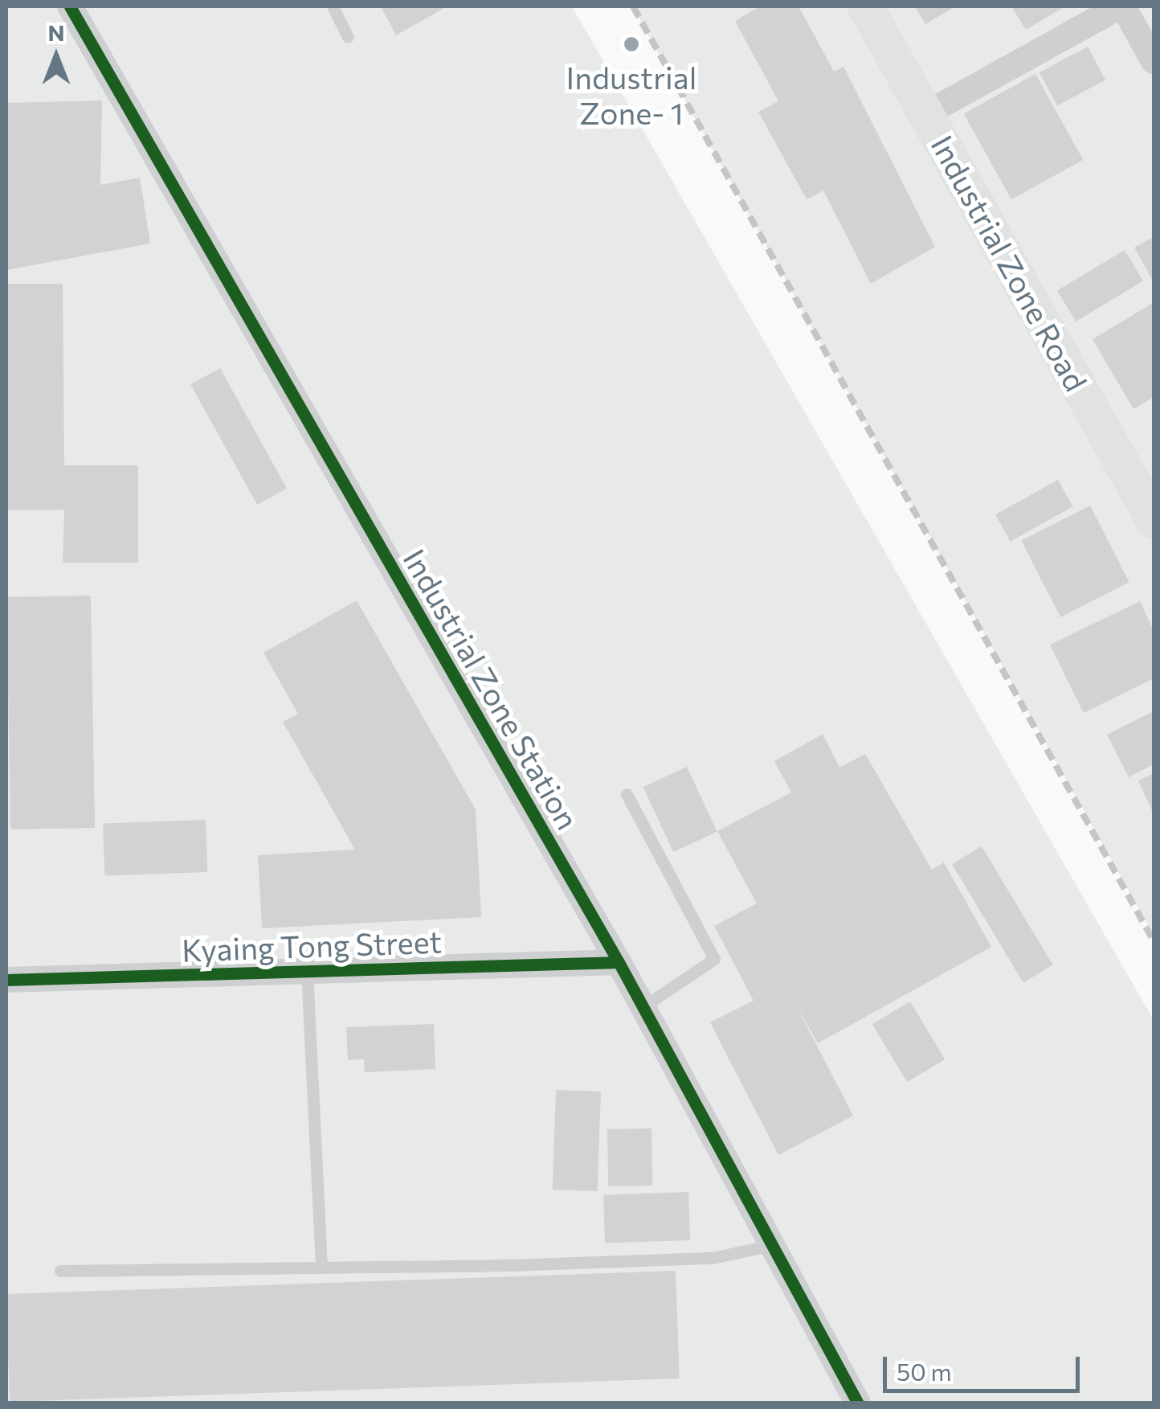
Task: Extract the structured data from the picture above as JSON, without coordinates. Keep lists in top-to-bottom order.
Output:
{
  "streets": {
    "street": ["Industrial Zone Road", "Industrial Zone Station", "Kyaing Tong Street"]
  },
  "crossings": [
    ["Industrial Zone Station", "Kyaing Tong Street"]
  ],
  "places": ["Industrial Zone- 1"],
  "scale_bar": "50 m",
  "north": "top"
}
